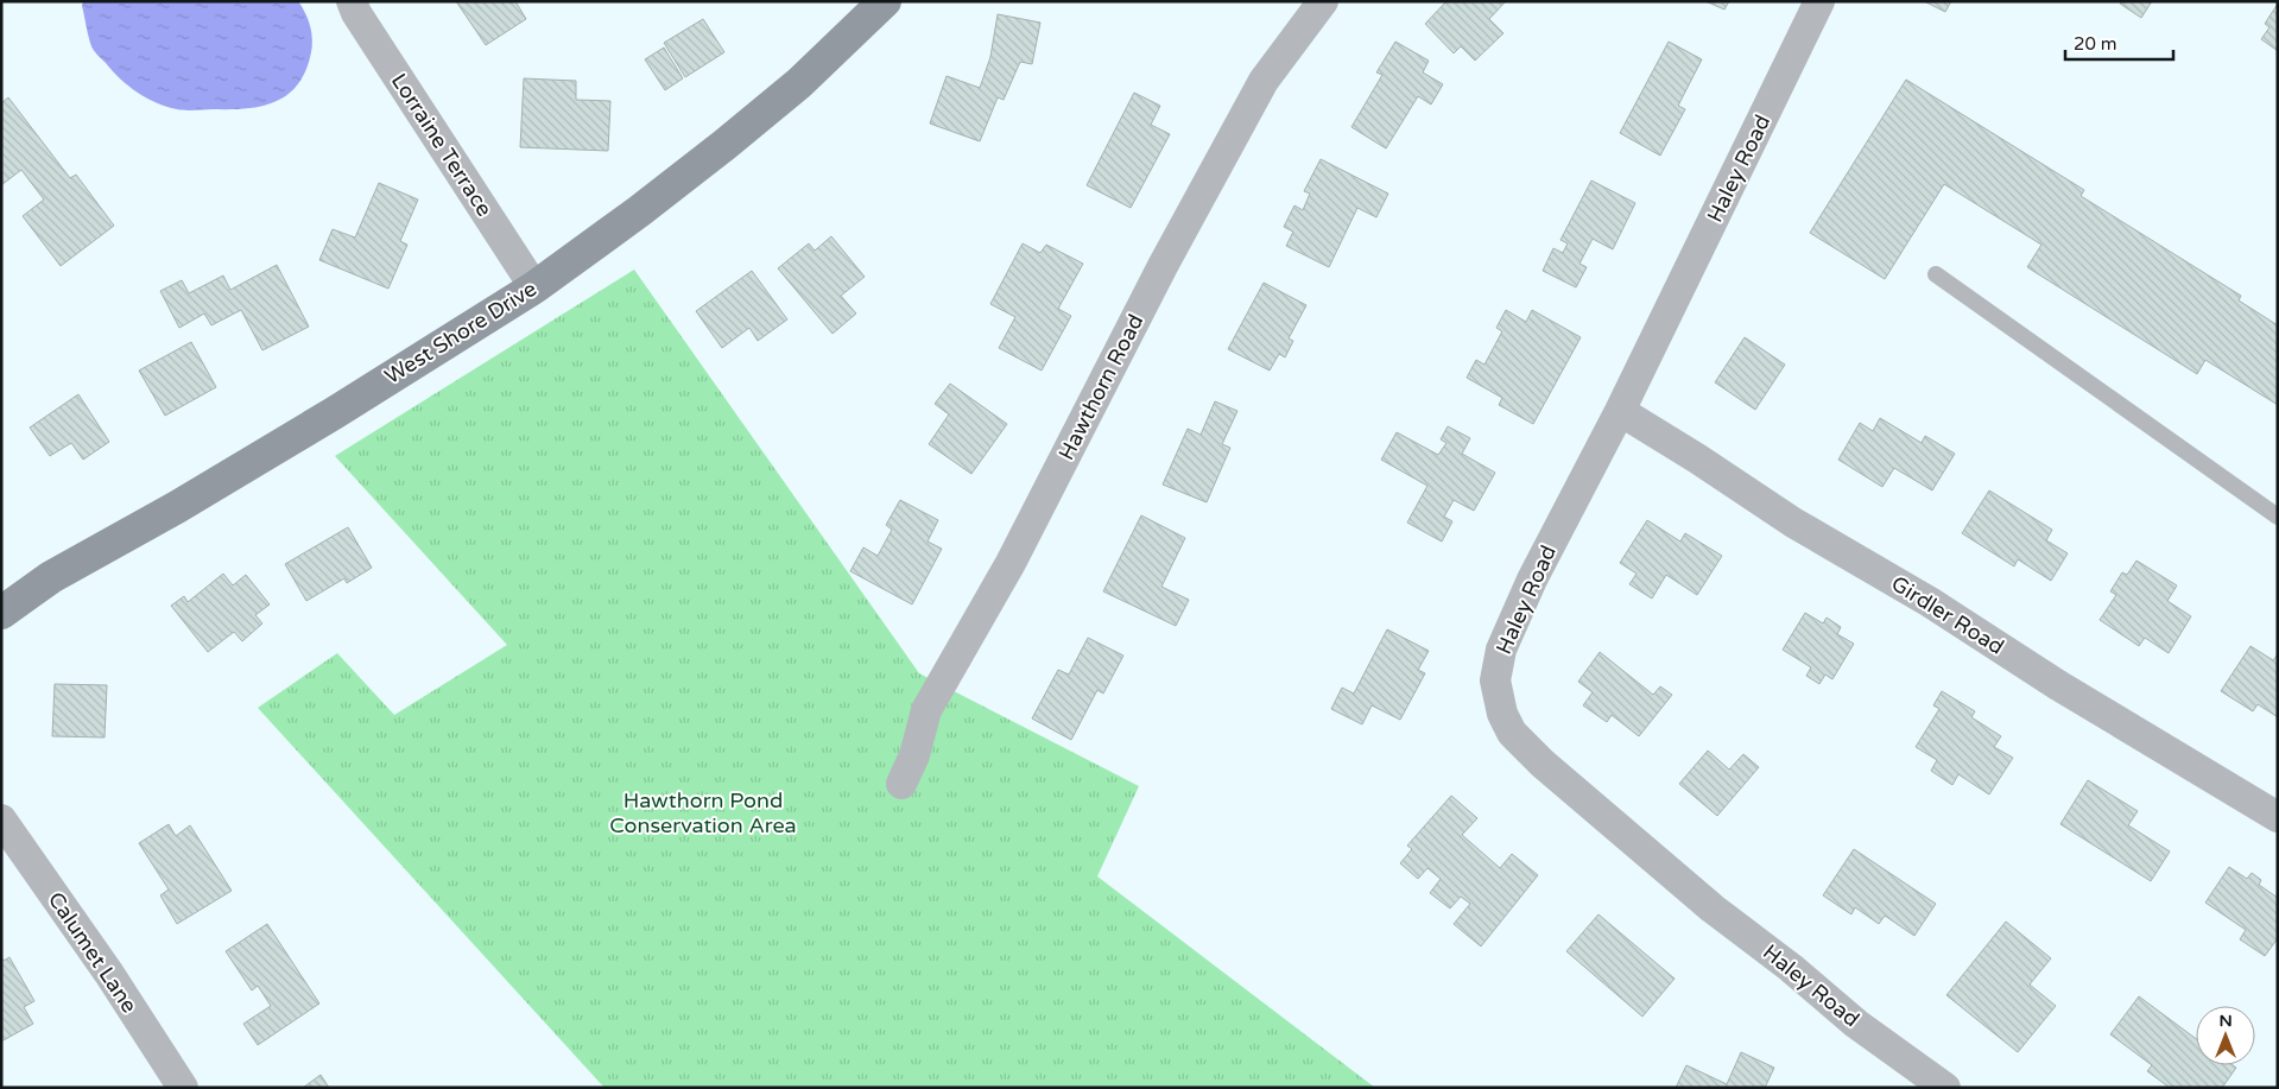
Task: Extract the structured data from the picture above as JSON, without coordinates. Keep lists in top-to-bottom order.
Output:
{
  "streets": {
    "main road": ["West Shore Drive"],
    "street": [
      "Lorraine Terrace",
      "Haley Road",
      "Hawthorn Road",
      "Girdler Road",
      "Calumet Lane"
    ]
  },
  "crossings": [
    ["Lorraine Terrace", "West Shore Drive"],
    ["Haley Road", "Girdler Road"]
  ],
  "parks": ["Hawthorn Pond Conservation Area"],
  "scale_bar": "20 m",
  "north": "top"
}
